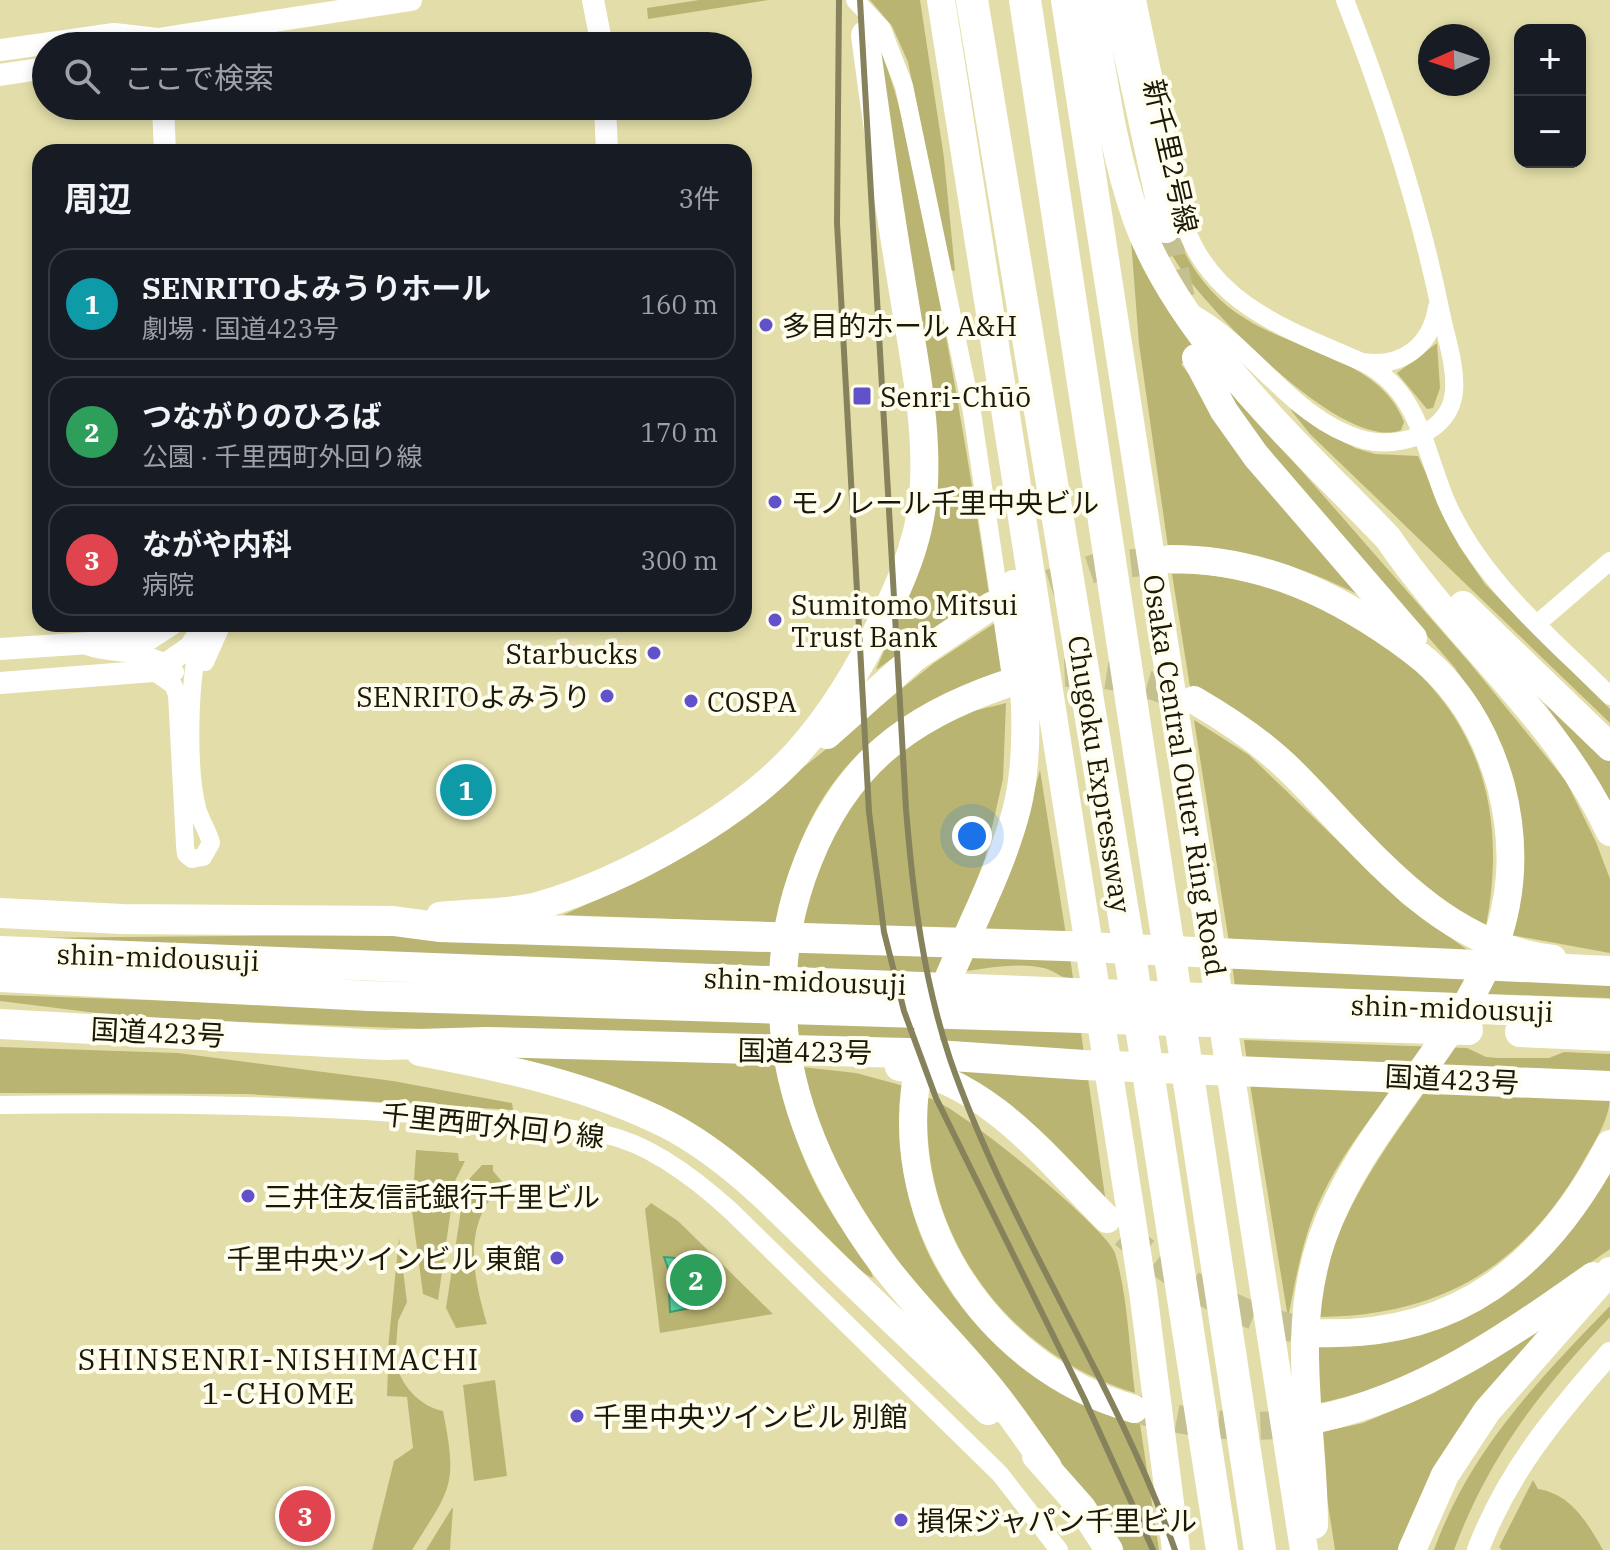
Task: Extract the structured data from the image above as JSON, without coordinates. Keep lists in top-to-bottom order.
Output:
{
  "streets": {
    "highway": ["Chugoku Expressway", "shin-midousuji", "国道423号"],
    "main road": ["Osaka Central Outer Ring Road"],
    "street": ["新千里2号線", "千里西町外回り線"]
  },
  "districts": ["SHINSENRI-NISHIMACHI 1-CHOME"],
  "places": {
    "other": [
      "多目的ホール A&H",
      "モノレール千里中央ビル",
      "Sumitomo Mitsui Trust Bank",
      "Starbucks",
      "SENRITOよみうり",
      "COSPA",
      "三井住友信託銀行千里ビル",
      "千里中央ツインビル 東館",
      "千里中央ツインビル 別館",
      "損保ジャパン千里ビル"
    ],
    "transit": ["Senri-Chūō"]
  },
  "north": "left",
  "page": {
    "map_buttons": ["+", "−"],
    "search": "ここで検索",
    "heading": ["周辺", "3件"],
    "list": [
      {
        "mark": "1",
        "name": "SENRITOよみうりホール",
        "note": "劇場 · 国道423号",
        "value": "160 m"
      },
      {
        "mark": "2",
        "name": "つながりのひろば",
        "note": "公園 · 千里西町外回り線",
        "value": "170 m"
      },
      {
        "mark": "3",
        "name": "ながや内科",
        "note": "病院",
        "value": "300 m"
      }
    ],
    "pins": ["1", "2", "3"]
  }
}
